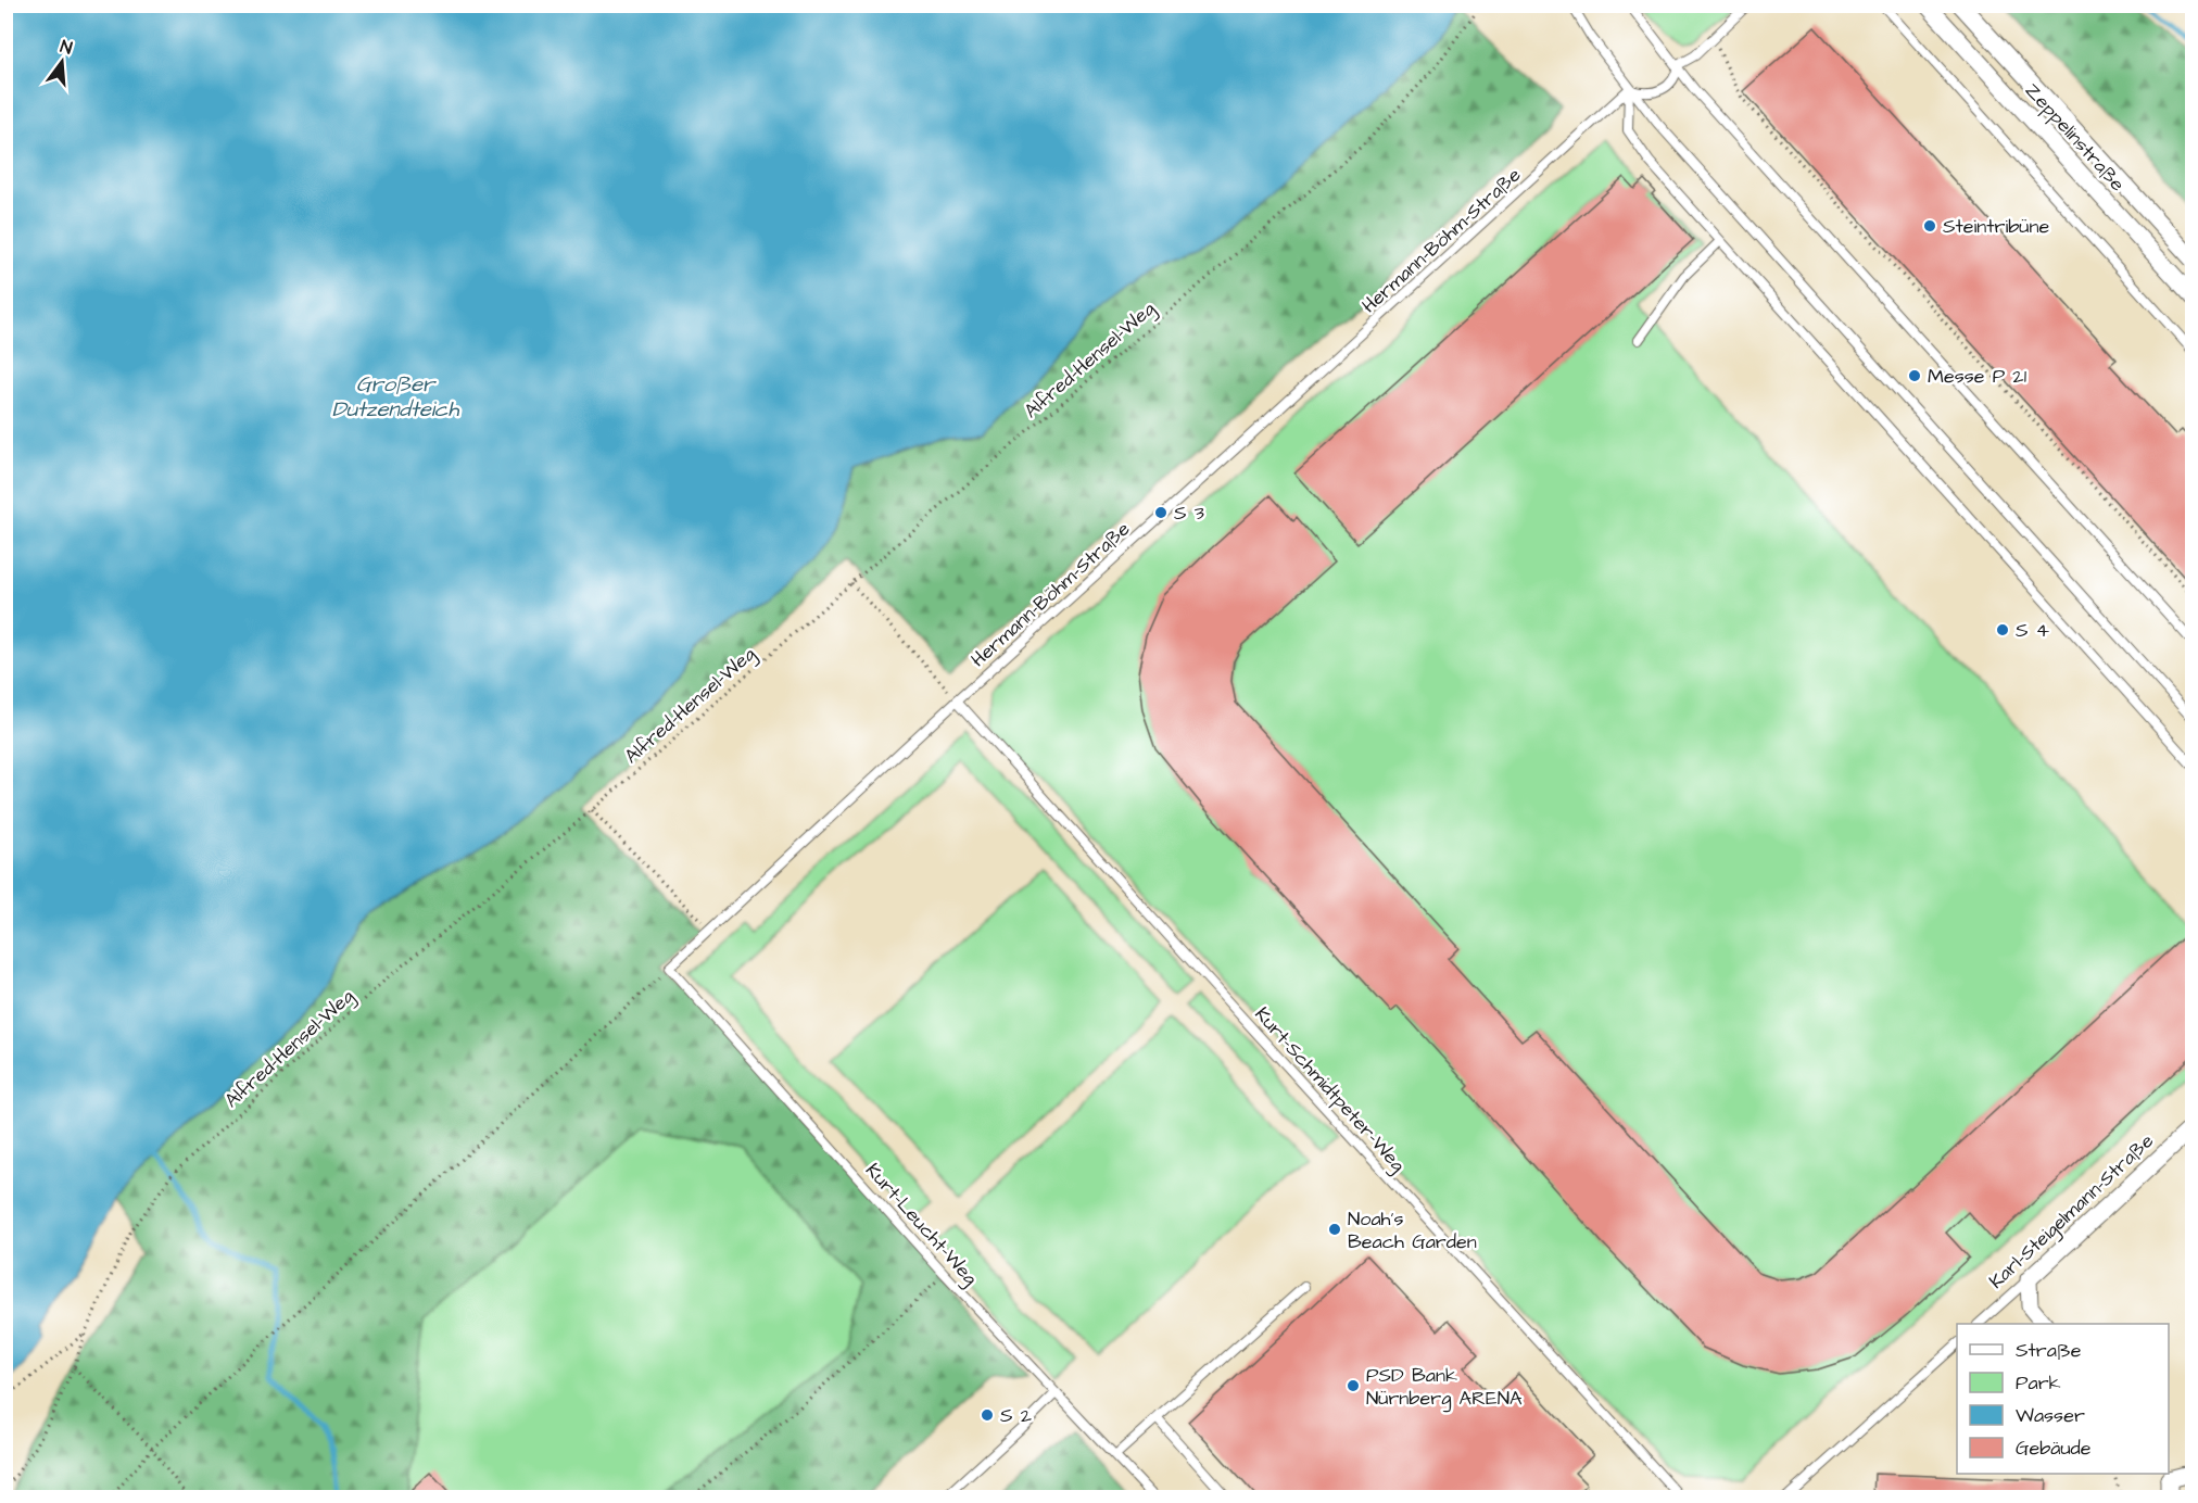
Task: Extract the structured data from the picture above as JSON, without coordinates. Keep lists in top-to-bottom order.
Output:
{
  "streets": {
    "street": ["Zeppelinstraße", "Karl-Steigelmann-Straße"],
    "lane": ["Hermann-Böhm-Straße", "Kurt-Schmidtpeter-Weg", "Kurt-Leucht-Weg"],
    "path": ["Alfred-Hensel-Weg"]
  },
  "crossings": [
    ["Hermann-Böhm-Straße", "Kurt-Schmidtpeter-Weg"],
    ["Hermann-Böhm-Straße", "Kurt-Leucht-Weg"]
  ],
  "water": ["Großer Dutzendteich"],
  "places": [
    "Steintribüne",
    "Messe P 21",
    "S 3",
    "S 4",
    "Noah's Beach Garden",
    "PSD Bank Nürnberg ARENA",
    "S 2"
  ],
  "legend": [
    "Straße",
    "Park",
    "Wasser",
    "Gebäude"
  ],
  "north": "top"
}
